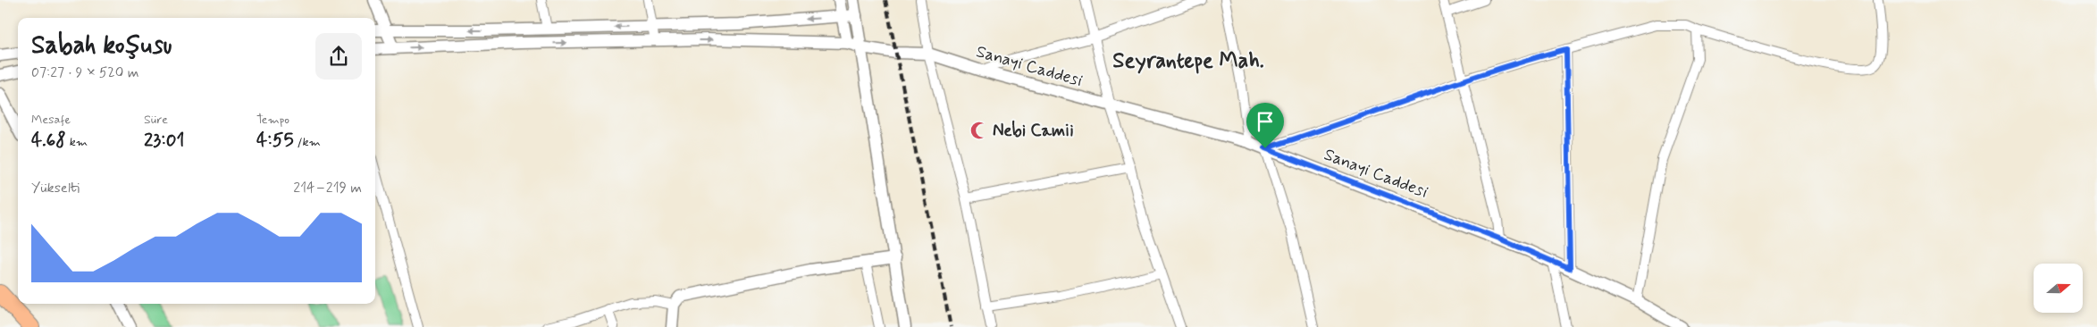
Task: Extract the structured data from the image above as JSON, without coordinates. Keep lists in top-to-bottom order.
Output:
{
  "streets": {
    "street": ["Sanayi Caddesi"]
  },
  "districts": ["Seyrantepe Mah."],
  "places": {
    "mosque": ["Nebi Camii"]
  },
  "north": "right",
  "page": {
    "heading": ["Sabah koşusu", "07:27 · 9 × 520 m"],
    "stats": [
      ["Mesafe", "4.68 km"],
      ["Süre", "23:01"],
      ["Tempo", "4:55 /km"]
    ],
    "chart": ["Yükselti", "214–219 m"]
  }
}
